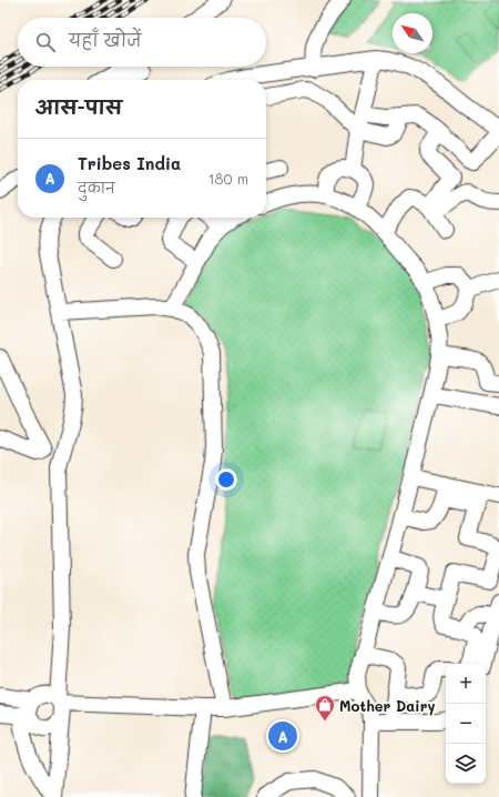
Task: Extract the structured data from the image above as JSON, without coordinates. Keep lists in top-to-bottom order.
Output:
{
  "places": {
    "shop": ["Mother Dairy"]
  },
  "north": "top left",
  "page": {
    "search": "यहाँ खोजें",
    "heading": "आस-पास",
    "list": [
      {
        "mark": "A",
        "name": "Tribes India",
        "note": "दुकान",
        "value": "180 m"
      }
    ],
    "map_buttons": ["+", "−"],
    "pins": "A"
  }
}
